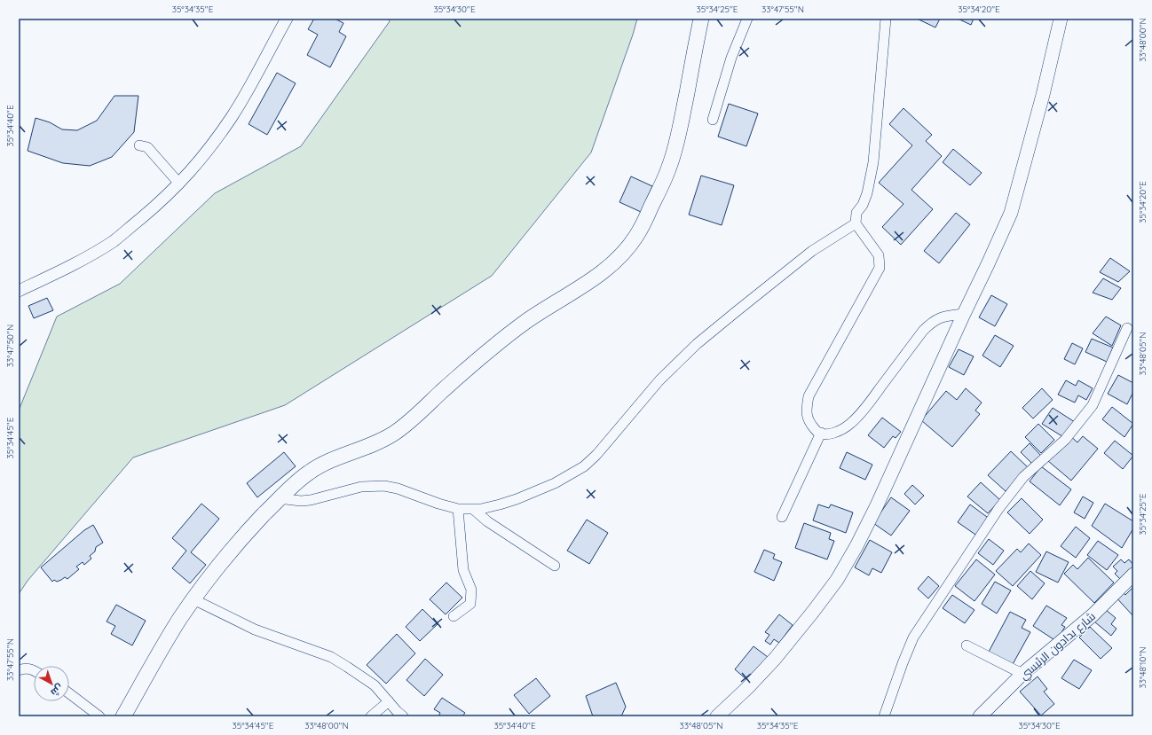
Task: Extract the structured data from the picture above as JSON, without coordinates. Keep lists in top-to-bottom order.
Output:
{
  "streets": {
    "main road": ["شارع بدادون الرئيسي"]
  },
  "north": "bottom right",
  "coordinates": [
    "35°34'35\"E",
    "35°34'30\"E",
    "35°34'25\"E",
    "33°47'55\"N",
    "35°34'20\"E",
    "33°48'00\"N",
    "35°34'40\"E",
    "33°47'50\"N",
    "33°48'05\"N",
    "35°34'45\"E",
    "33°48'10\"N"
  ]
}
